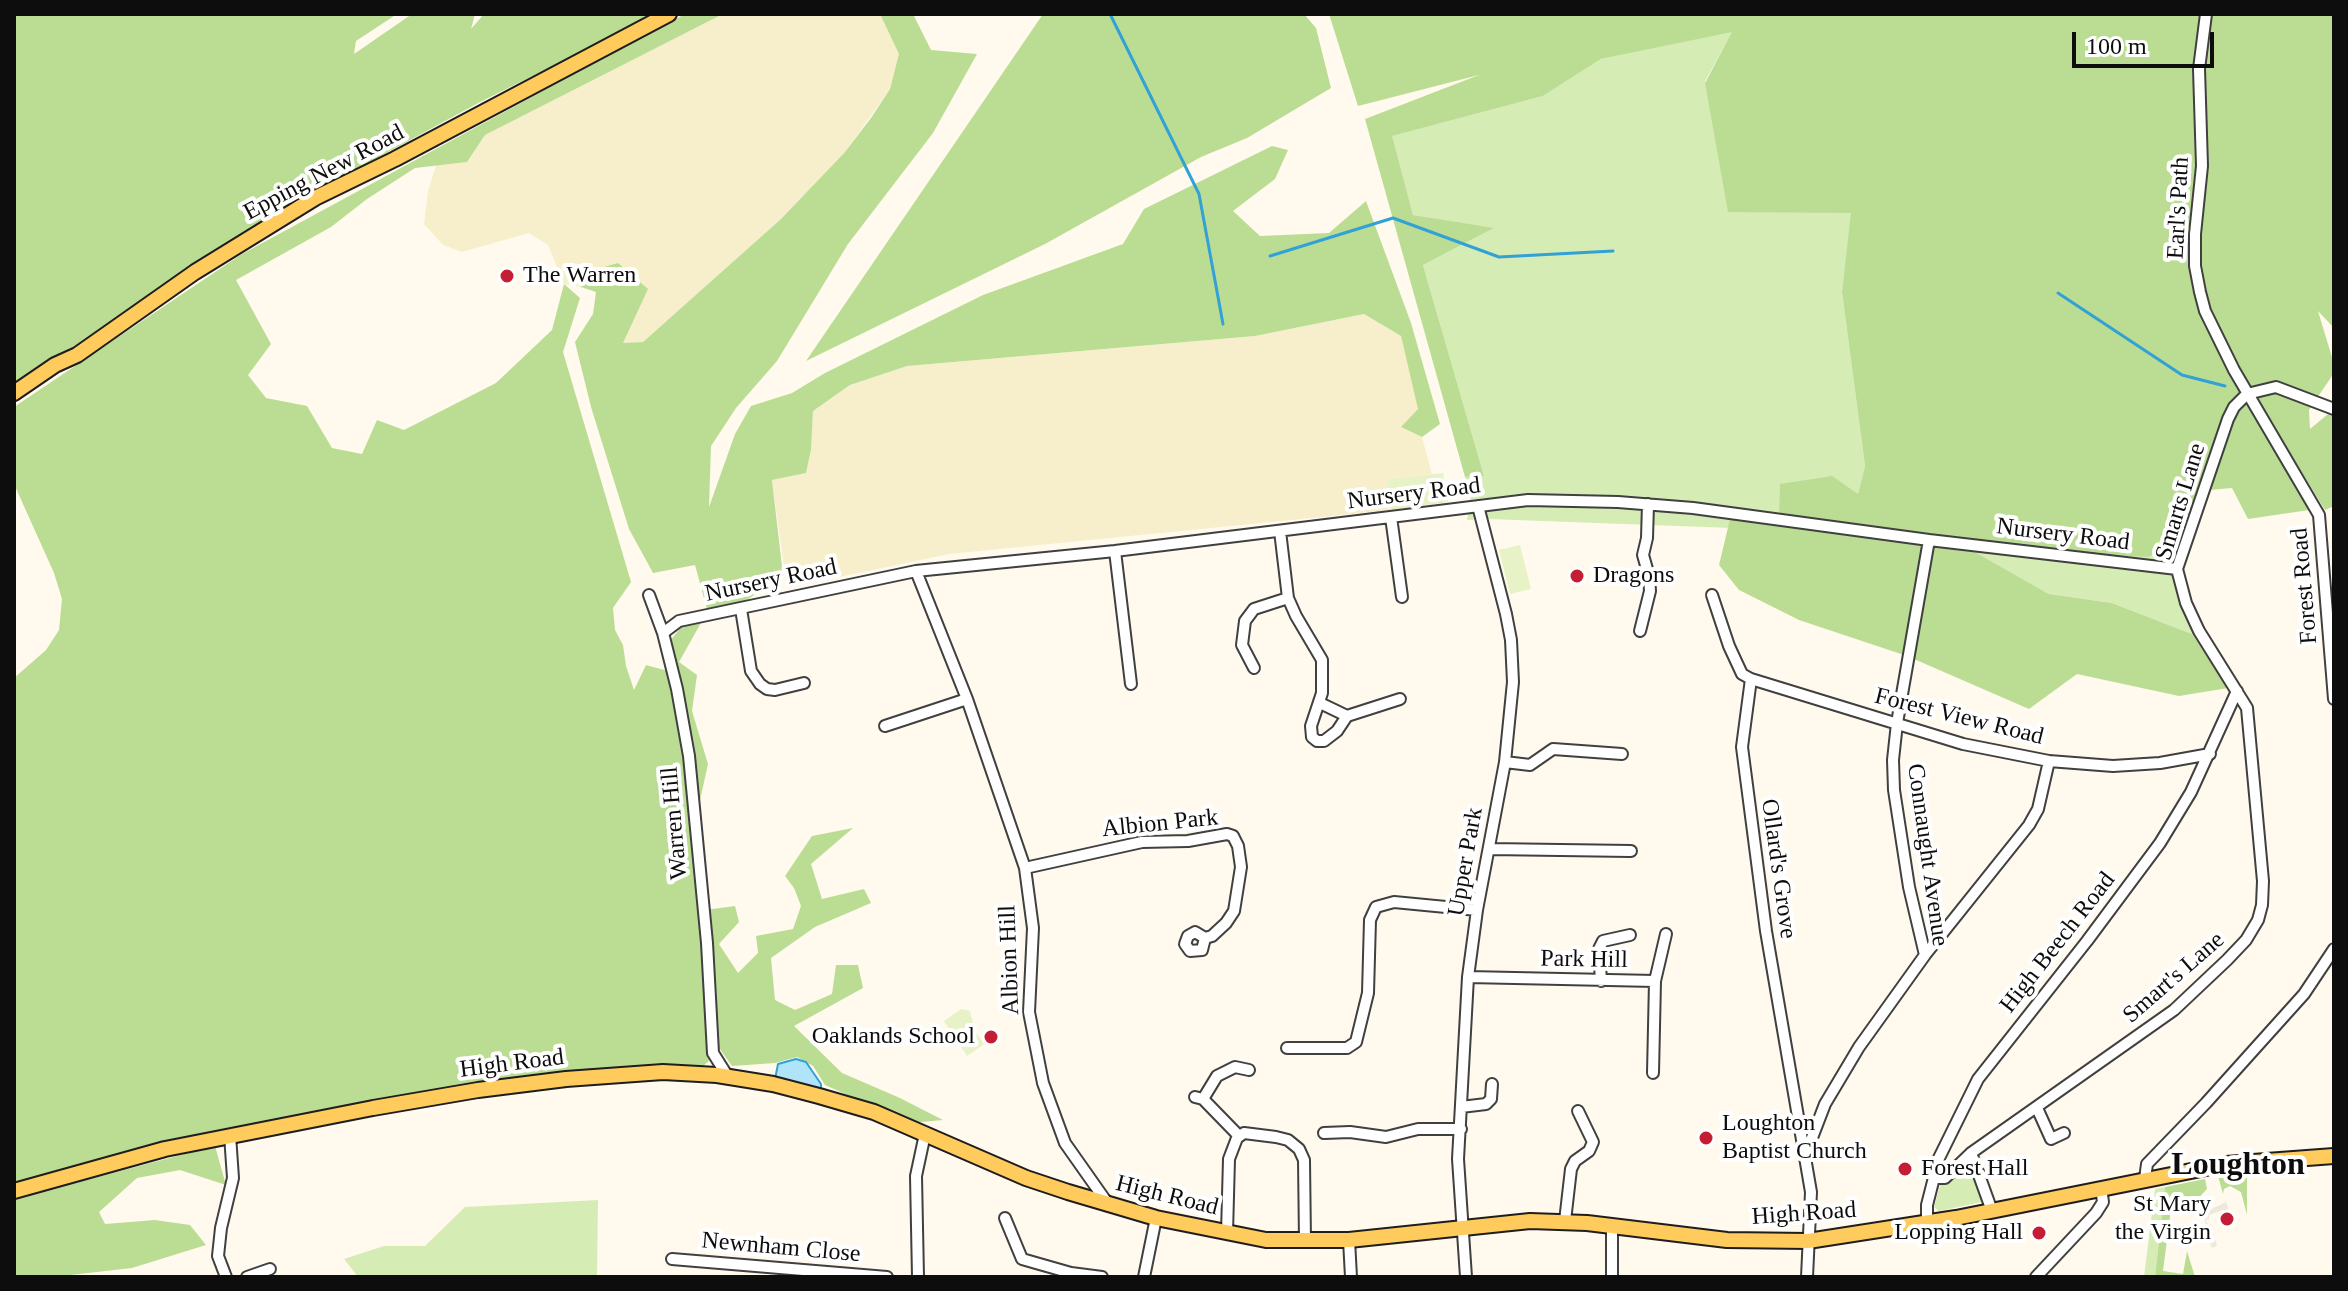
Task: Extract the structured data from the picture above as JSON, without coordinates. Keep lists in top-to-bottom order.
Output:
{
  "streets": {
    "main road": ["Epping New Road", "High Road"],
    "street": [
      "Earl's Path",
      "Nursery Road",
      "Smarts Lane",
      "Forest Road",
      "Forest View Road",
      "Warren Hill",
      "Albion Park",
      "Connaught Avenue",
      "Upper Park",
      "Ollard's Grove",
      "High Beech Road",
      "Albion Hill",
      "Park Hill",
      "Smart's Lane",
      "Newnham Close"
    ]
  },
  "crossings": [
    ["Earl's Path", "Smarts Lane"],
    ["Earl's Path", "Forest Road"],
    ["Nursery Road", "Smarts Lane"],
    ["Nursery Road", "Warren Hill"],
    ["Nursery Road", "Connaught Avenue"],
    ["Nursery Road", "Upper Park"],
    ["Nursery Road", "Albion Hill"],
    ["Smarts Lane", "Forest Road"],
    ["Smarts Lane", "High Beech Road"],
    ["Smarts Lane", "Smart's Lane"],
    ["Forest View Road", "Connaught Avenue"],
    ["Forest View Road", "Ollard's Grove"],
    ["Forest View Road", "High Beech Road"],
    ["Warren Hill", "High Road"],
    ["Albion Park", "Albion Hill"],
    ["Connaught Avenue", "Ollard's Grove"],
    ["Connaught Avenue", "High Road"],
    ["Upper Park", "Park Hill"],
    ["Upper Park", "High Road"],
    ["High Beech Road", "Smart's Lane"],
    ["High Beech Road", "High Road"],
    ["Albion Hill", "High Road"]
  ],
  "districts": ["Loughton"],
  "places": [
    "The Warren",
    "Dragons",
    "Oaklands School",
    "Loughton Baptist Church",
    "Forest Hall",
    "St Mary the Virgin",
    "Lopping Hall"
  ],
  "scale_bar": "100 m"
}
